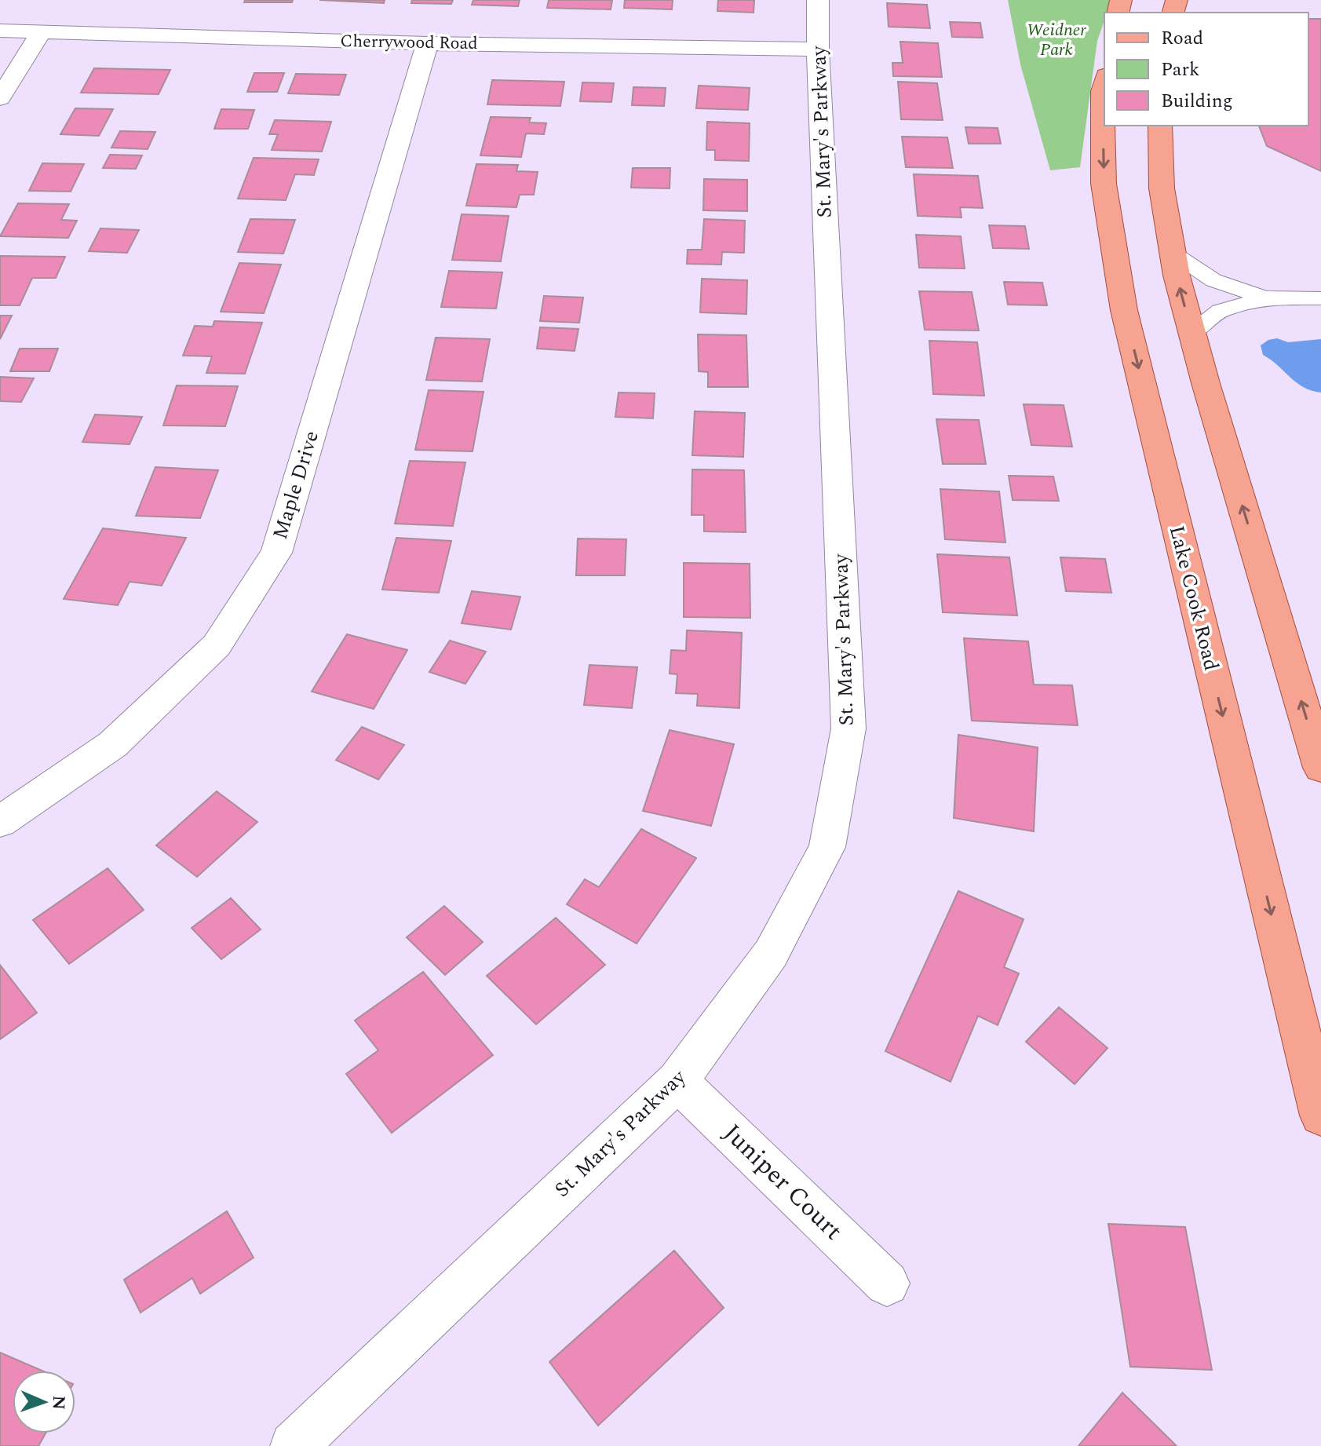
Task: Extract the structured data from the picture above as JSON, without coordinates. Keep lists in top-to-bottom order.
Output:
{
  "streets": {
    "main road": ["Lake Cook Road"],
    "street": [
      "Cherrywood Road",
      "St. Mary's Parkway",
      "Maple Drive",
      "Juniper Court"
    ]
  },
  "crossings": [
    ["Cherrywood Road", "St. Mary's Parkway"],
    ["Cherrywood Road", "Maple Drive"],
    ["St. Mary's Parkway", "Juniper Court"]
  ],
  "parks": ["Weidner Park"],
  "legend": ["Road", "Park", "Building"],
  "north": "right"
}
